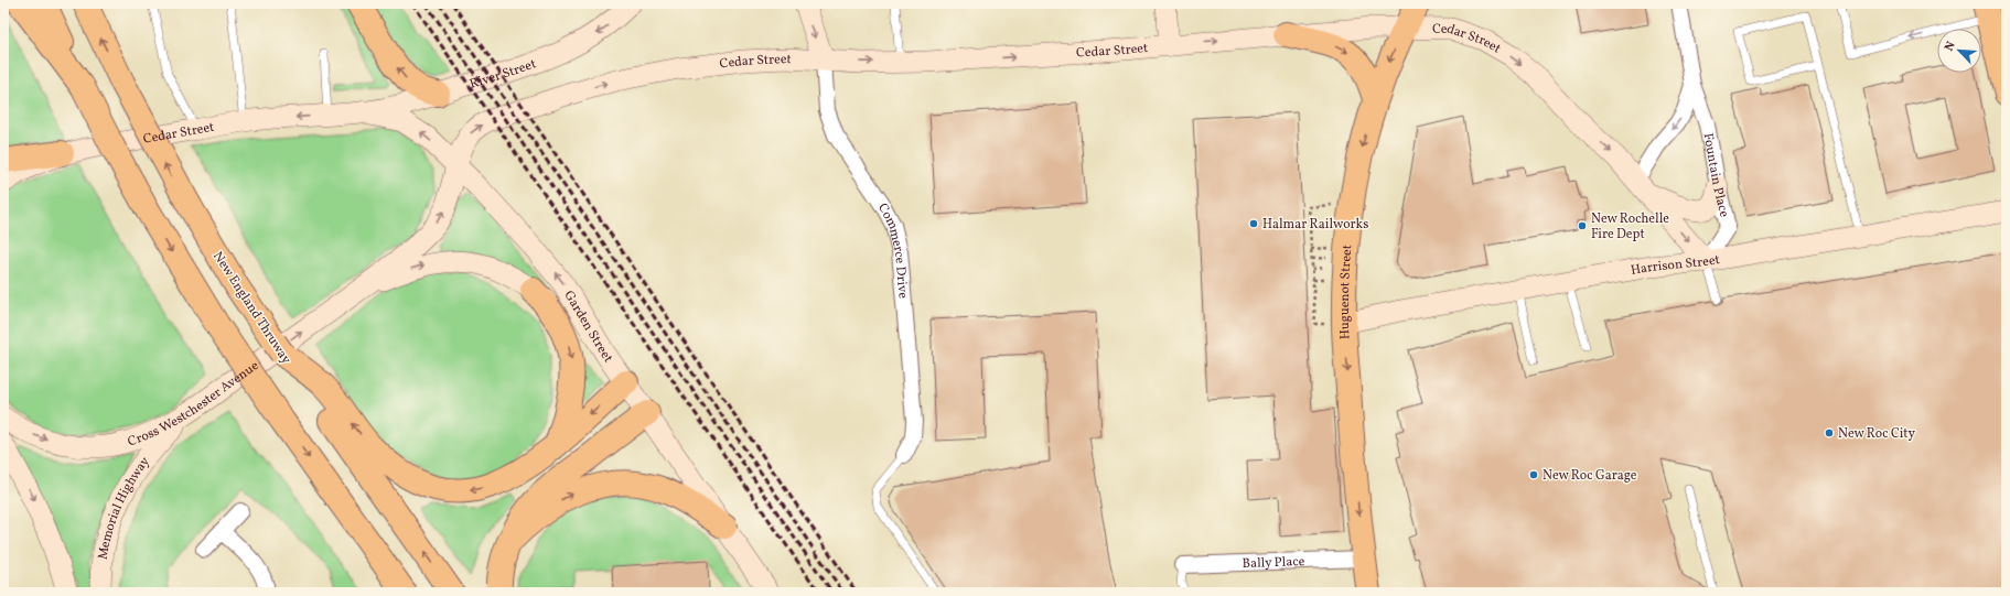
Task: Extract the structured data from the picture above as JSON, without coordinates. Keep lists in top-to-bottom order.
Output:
{
  "streets": {
    "main road": [
      "Cedar Street",
      "River Street",
      "Harrison Street",
      "Huguenot Street",
      "New England Thruway",
      "Garden Street",
      "Cross Westchester Avenue",
      "Memorial Highway"
    ],
    "street": ["Fountain Place", "Commerce Drive", "Bally Place"]
  },
  "crossings": [
    ["Cedar Street", "River Street"],
    ["Cedar Street", "Fountain Place"],
    ["Cedar Street", "Commerce Drive"],
    ["Cedar Street", "Harrison Street"],
    ["Cedar Street", "Huguenot Street"],
    ["Cedar Street", "Garden Street"],
    ["Cedar Street", "Cross Westchester Avenue"],
    ["River Street", "Garden Street"],
    ["Fountain Place", "Harrison Street"],
    ["Harrison Street", "Huguenot Street"],
    ["Huguenot Street", "Bally Place"],
    ["Garden Street", "Cross Westchester Avenue"],
    ["Cross Westchester Avenue", "Memorial Highway"]
  ],
  "one_way": [
    "River Street",
    "Huguenot Street",
    "Garden Street",
    "Cross Westchester Avenue"
  ],
  "places": [
    "Halmar Railworks",
    "New Rochelle Fire Dept",
    "New Roc City",
    "New Roc Garage"
  ],
  "north": "top left"
}
